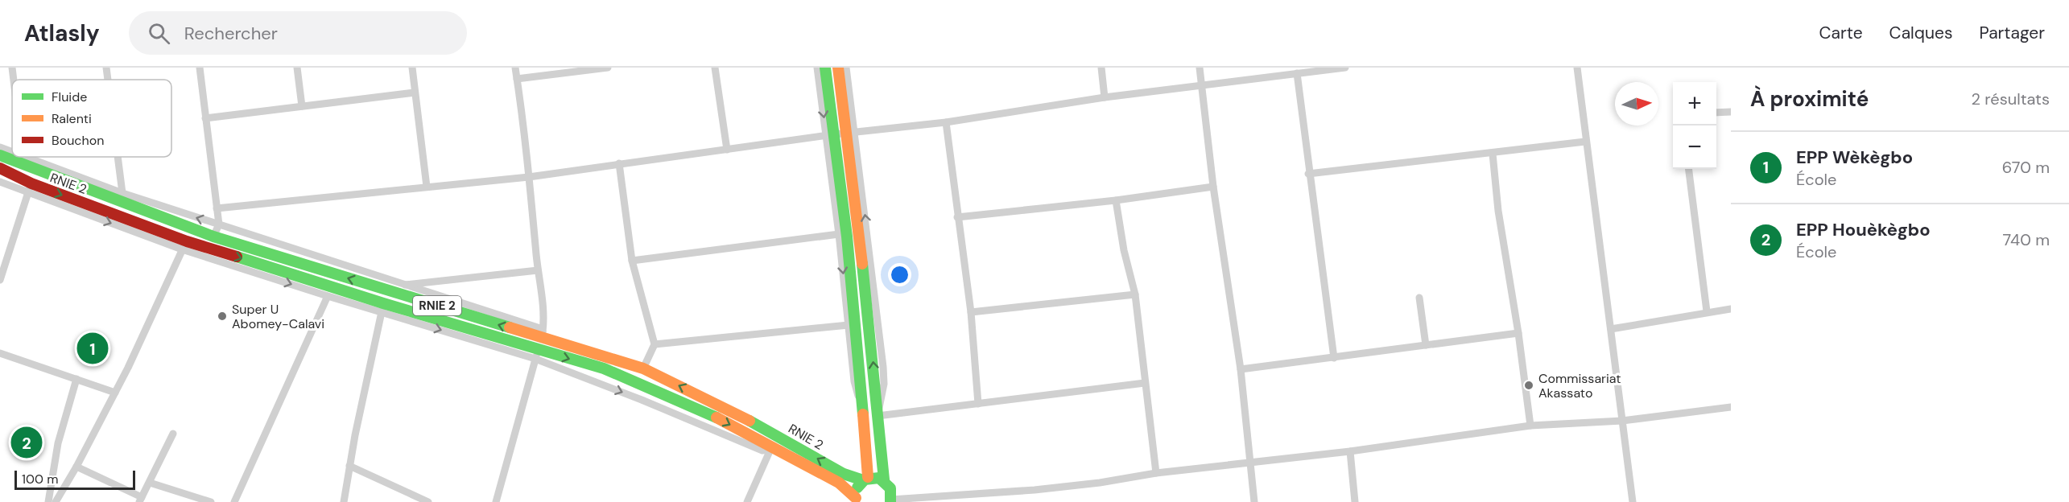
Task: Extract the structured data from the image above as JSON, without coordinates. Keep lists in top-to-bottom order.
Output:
{
  "streets": {
    "main road": ["RNIE 2"]
  },
  "places": ["Super U Abomey-Calavi", "Commissariat Akassato"],
  "legend": ["Fluide", "Ralenti", "Bouchon"],
  "scale_bar": "100 m",
  "north": "right",
  "page": {
    "header": "Atlasly",
    "search": "Rechercher",
    "nav": ["Carte", "Calques", "Partager"],
    "heading": ["À proximité", "2 résultats"],
    "map_buttons": ["+", "−"],
    "list": [
      {
        "mark": "1",
        "name": "EPP Wèkègbo",
        "note": "École",
        "value": "670 m"
      },
      {
        "mark": "2",
        "name": "EPP Houèkègbo",
        "note": "École",
        "value": "740 m"
      }
    ],
    "pins": ["1", "2"],
    "scale": "100 m"
  }
}
